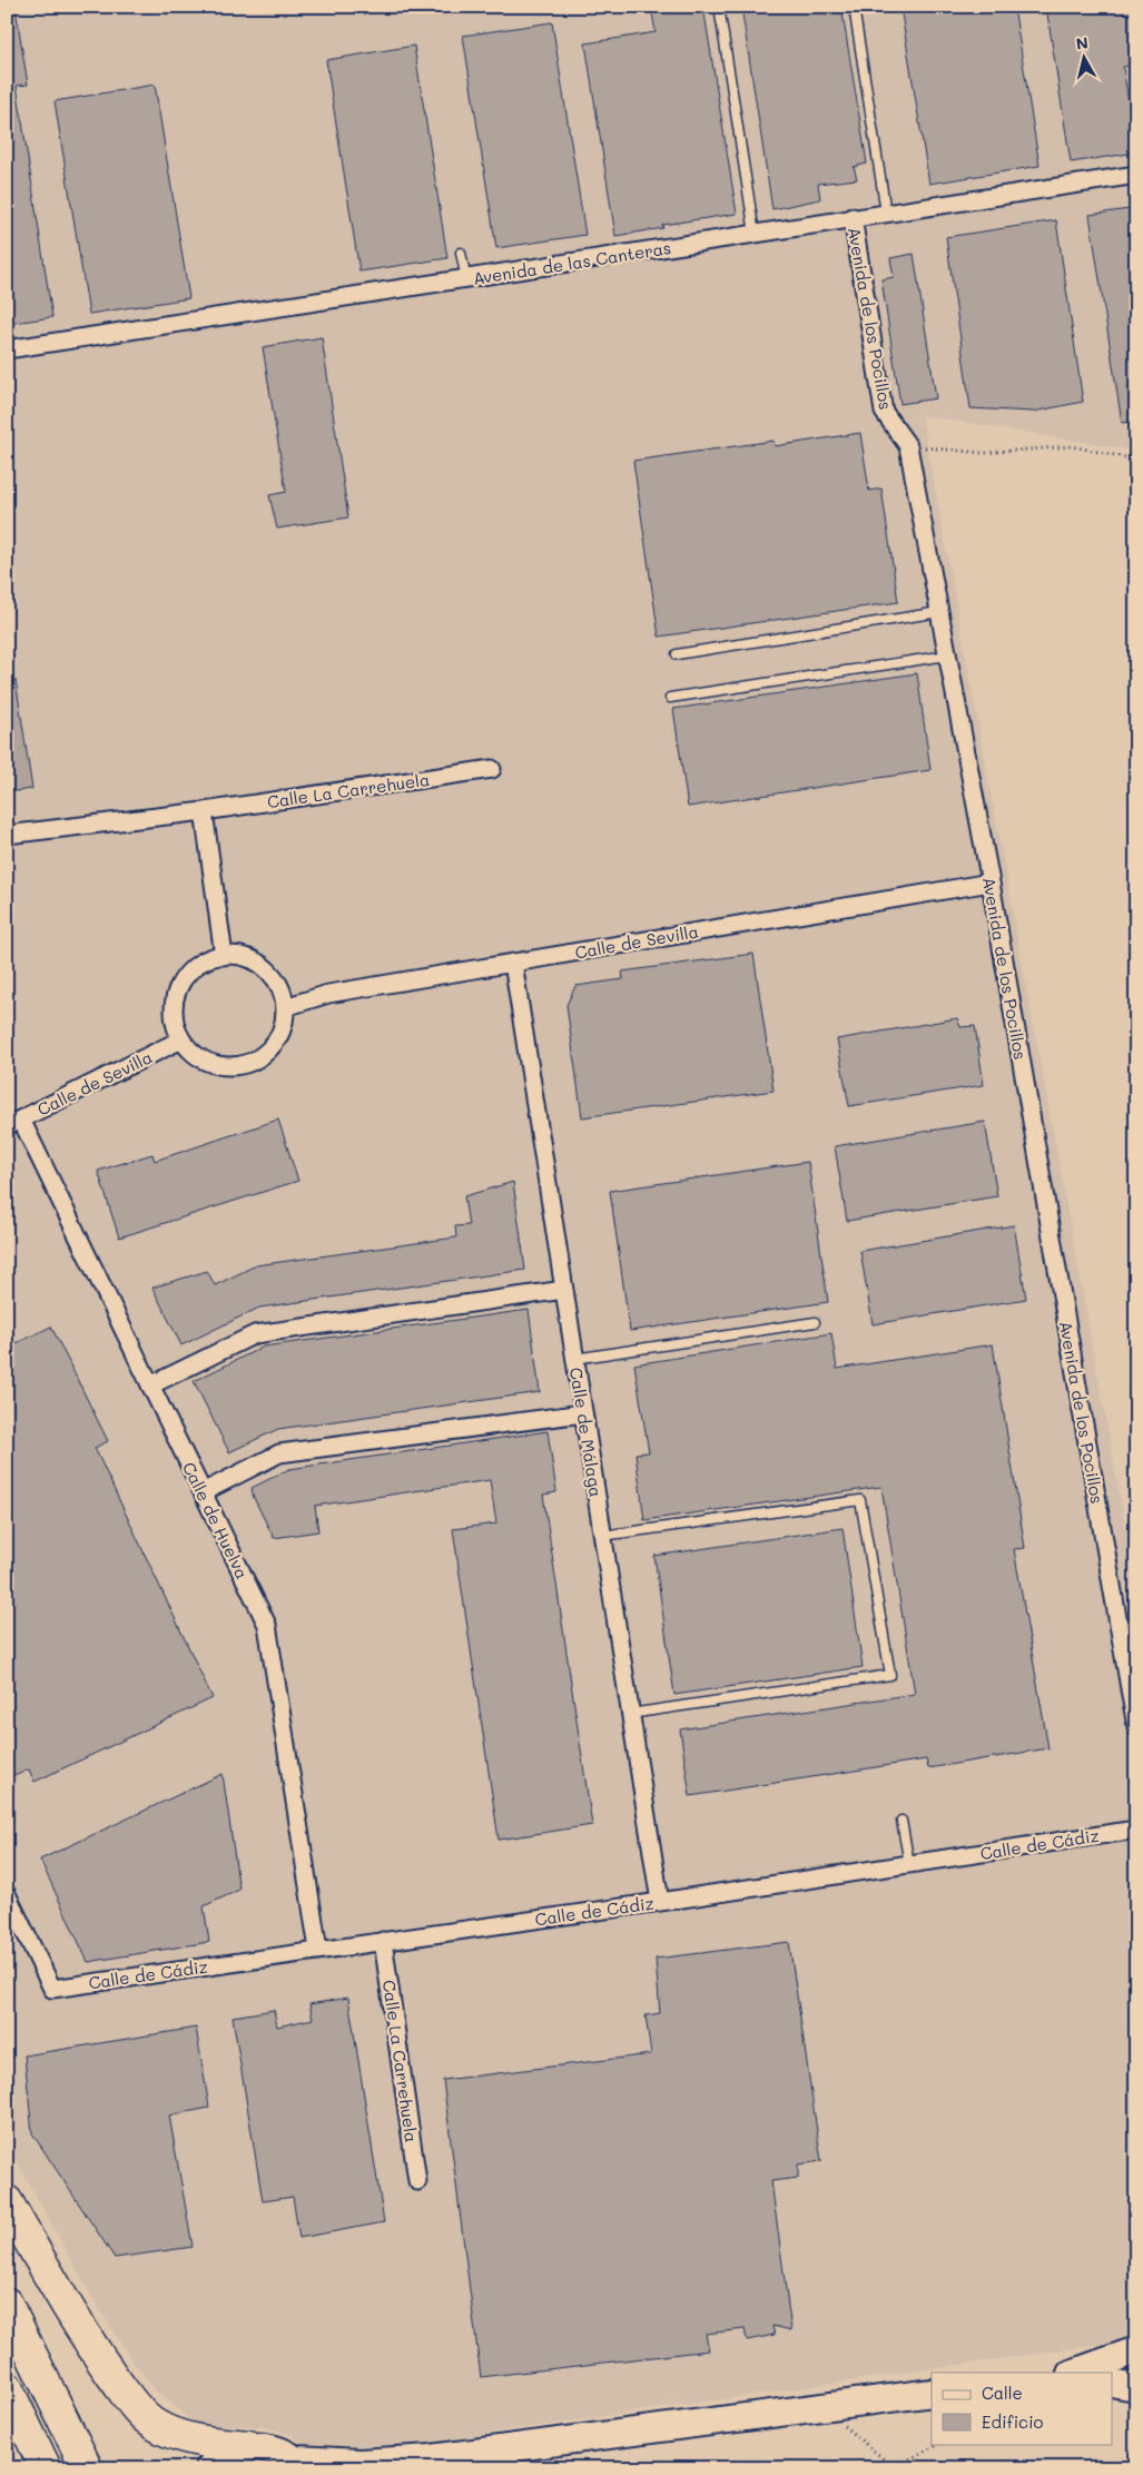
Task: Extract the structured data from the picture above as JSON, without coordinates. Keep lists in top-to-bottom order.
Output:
{
  "streets": {
    "street": [
      "Avenida de las Canteras",
      "Avenida de los Pocillos",
      "Calle La Carrehuela",
      "Calle de Sevilla",
      "Calle de Málaga",
      "Calle de Huelva",
      "Calle de Cádiz"
    ]
  },
  "crossings": [
    ["Avenida de las Canteras", "Avenida de los Pocillos"],
    ["Avenida de los Pocillos", "Calle de Sevilla"],
    ["Calle La Carrehuela", "Calle de Cádiz"],
    ["Calle de Sevilla", "Calle de Málaga"],
    ["Calle de Sevilla", "Calle de Huelva"],
    ["Calle de Málaga", "Calle de Cádiz"],
    ["Calle de Huelva", "Calle de Cádiz"]
  ],
  "legend": ["Calle", "Edificio"],
  "north": "top"
}
